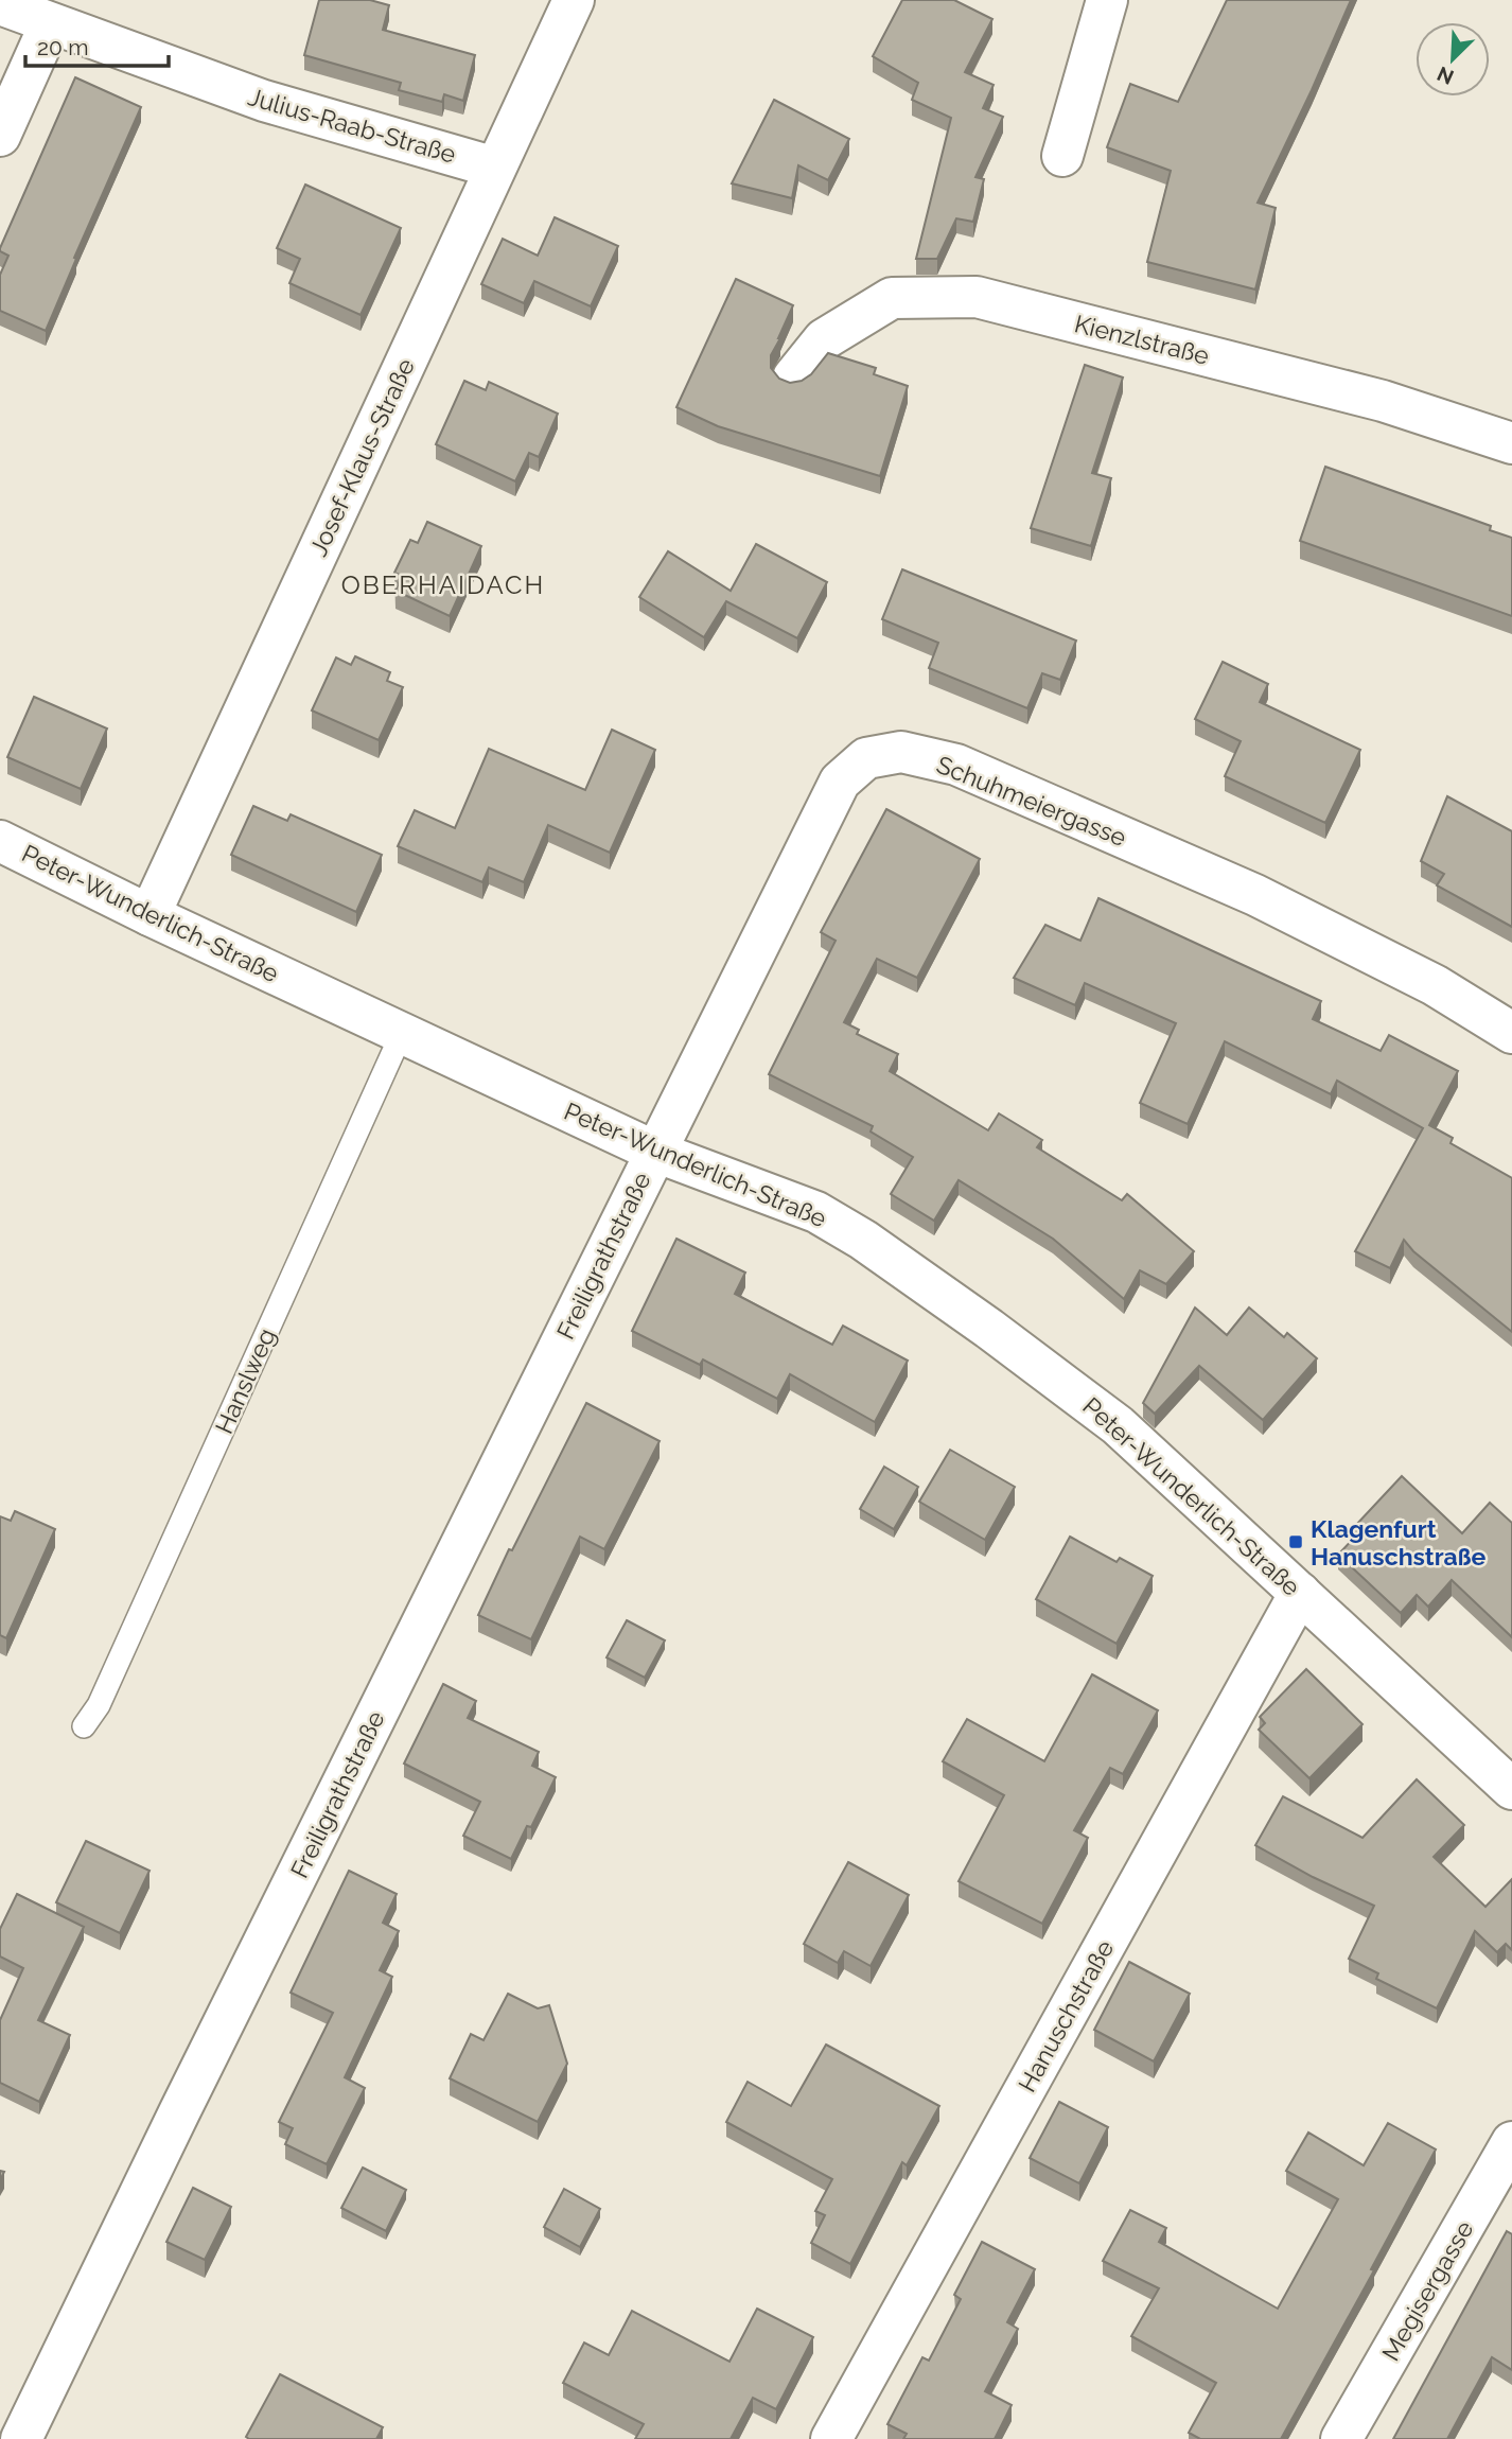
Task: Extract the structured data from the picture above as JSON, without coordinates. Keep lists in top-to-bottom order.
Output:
{
  "streets": {
    "street": [
      "Julius-Raab-Straße",
      "Kienzlstraße",
      "Josef-Klaus-Straße",
      "Schuhmeiergasse",
      "Peter-Wunderlich-Straße",
      "Freiligrathstraße",
      "Hanuschstraße",
      "Megisergasse"
    ],
    "lane": ["Hanslweg"]
  },
  "crossings": [
    ["Julius-Raab-Straße", "Josef-Klaus-Straße"],
    ["Josef-Klaus-Straße", "Peter-Wunderlich-Straße"],
    ["Schuhmeiergasse", "Peter-Wunderlich-Straße"],
    ["Schuhmeiergasse", "Freiligrathstraße"],
    ["Peter-Wunderlich-Straße", "Freiligrathstraße"],
    ["Peter-Wunderlich-Straße", "Hanslweg"],
    ["Peter-Wunderlich-Straße", "Hanuschstraße"]
  ],
  "districts": ["OBERHAIDACH"],
  "places": {
    "transit": ["Klagenfurt Hanuschstraße"]
  },
  "scale_bar": "20 m",
  "north": "bottom left"
}
